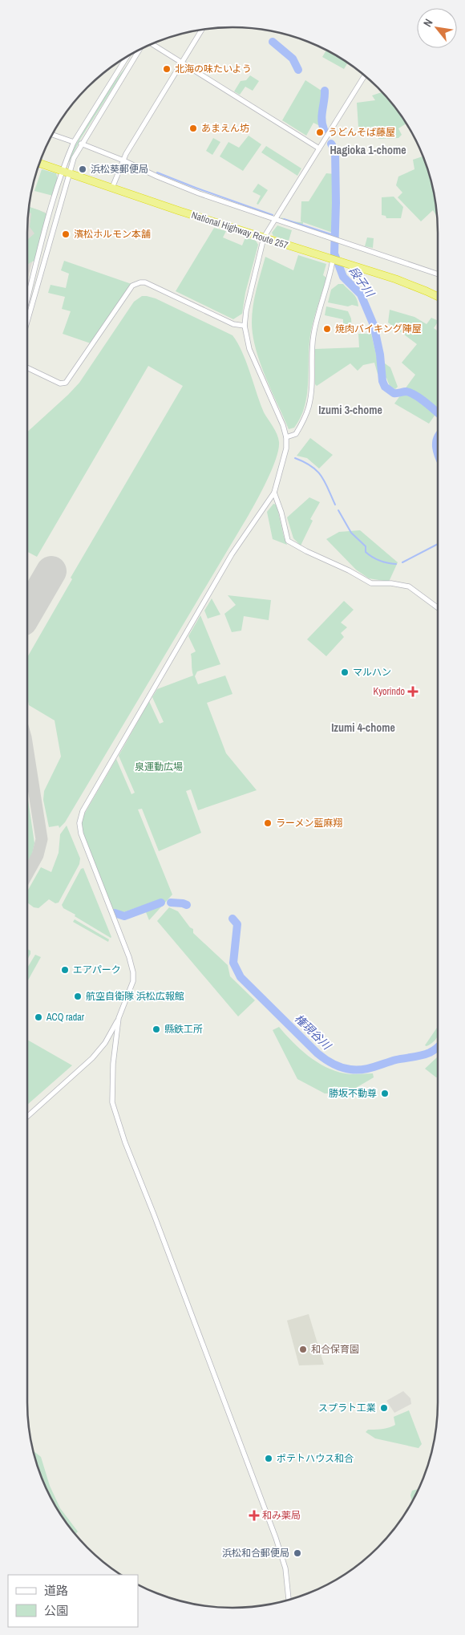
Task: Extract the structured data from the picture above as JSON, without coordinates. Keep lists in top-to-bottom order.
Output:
{
  "streets": {
    "highway": ["National Highway Route 257"]
  },
  "districts": ["Hagioka 1-chome", "Izumi 3-chome", "Izumi 4-chome"],
  "water": ["段子川", "権現谷川"],
  "parks": ["泉運動広場"],
  "places": {
    "other": [
      "北海の味たいよう",
      "あまえん坊",
      "うどんそば藤屋",
      "浜松葵郵便局",
      "濱松ホルモン本舗",
      "焼肉バイキング陣屋",
      "マルハン",
      "ラーメン藍麻翔",
      "エアパーク",
      "航空自衛隊 浜松広報館",
      "ACQ radar",
      "縣鉄工所",
      "勝坂不動尊",
      "和合保育園",
      "スプラト工業",
      "ポテトハウス和合",
      "浜松和合郵便局"
    ],
    "health": ["Kyorindo", "和み薬局"]
  },
  "legend": ["道路", "公園"],
  "north": "top left"
}
